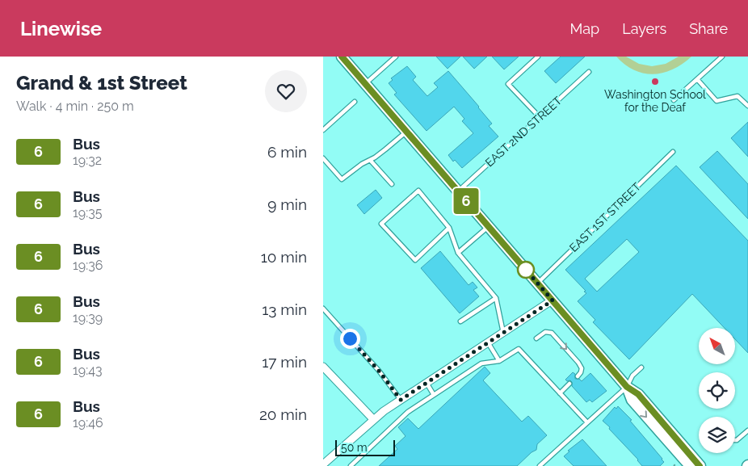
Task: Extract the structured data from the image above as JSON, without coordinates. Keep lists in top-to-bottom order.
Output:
{
  "streets": {
    "lane": ["EAST 2ND STREET", "EAST 1ST STREET"]
  },
  "places": ["Washington School for the Deaf"],
  "lines": ["bus line 6"],
  "scale_bar": "50 m",
  "north": "top left",
  "page": {
    "header": "Linewise",
    "nav": ["Map", "Layers", "Share"],
    "heading": ["Grand & 1st Street", "Walk · 4 min · 250 m"],
    "on_map": "6",
    "list": [
      {
        "mark": "6",
        "name": "Bus",
        "note": "19:32",
        "value": "6 min"
      },
      {
        "mark": "6",
        "name": "Bus",
        "note": "19:35",
        "value": "9 min"
      },
      {
        "mark": "6",
        "name": "Bus",
        "note": "19:36",
        "value": "10 min"
      },
      {
        "mark": "6",
        "name": "Bus",
        "note": "19:39",
        "value": "13 min"
      },
      {
        "mark": "6",
        "name": "Bus",
        "note": "19:43",
        "value": "17 min"
      },
      {
        "mark": "6",
        "name": "Bus",
        "note": "19:46",
        "value": "20 min"
      }
    ],
    "scale": "50 m"
  }
}
